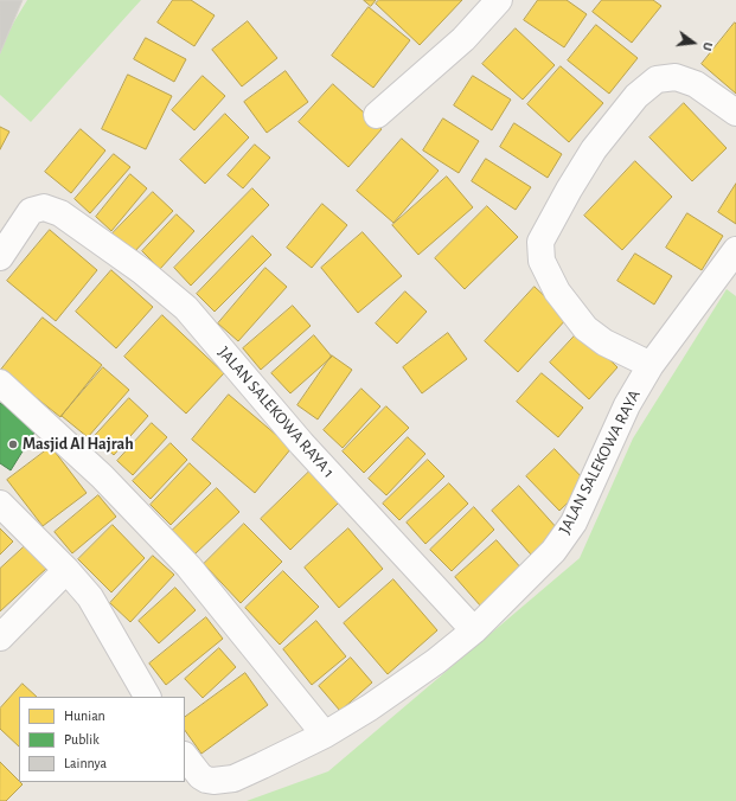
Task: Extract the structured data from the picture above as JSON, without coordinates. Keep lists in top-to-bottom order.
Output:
{
  "streets": {
    "street": ["JALAN SALEKOWA RAYA 1", "JALAN SALEKOWA RAYA"]
  },
  "crossings": [
    ["JALAN SALEKOWA RAYA 1", "JALAN SALEKOWA RAYA"]
  ],
  "places": ["Masjid Al Hajrah"],
  "legend": ["Hunian", "Publik", "Lainnya"],
  "north": "right"
}
